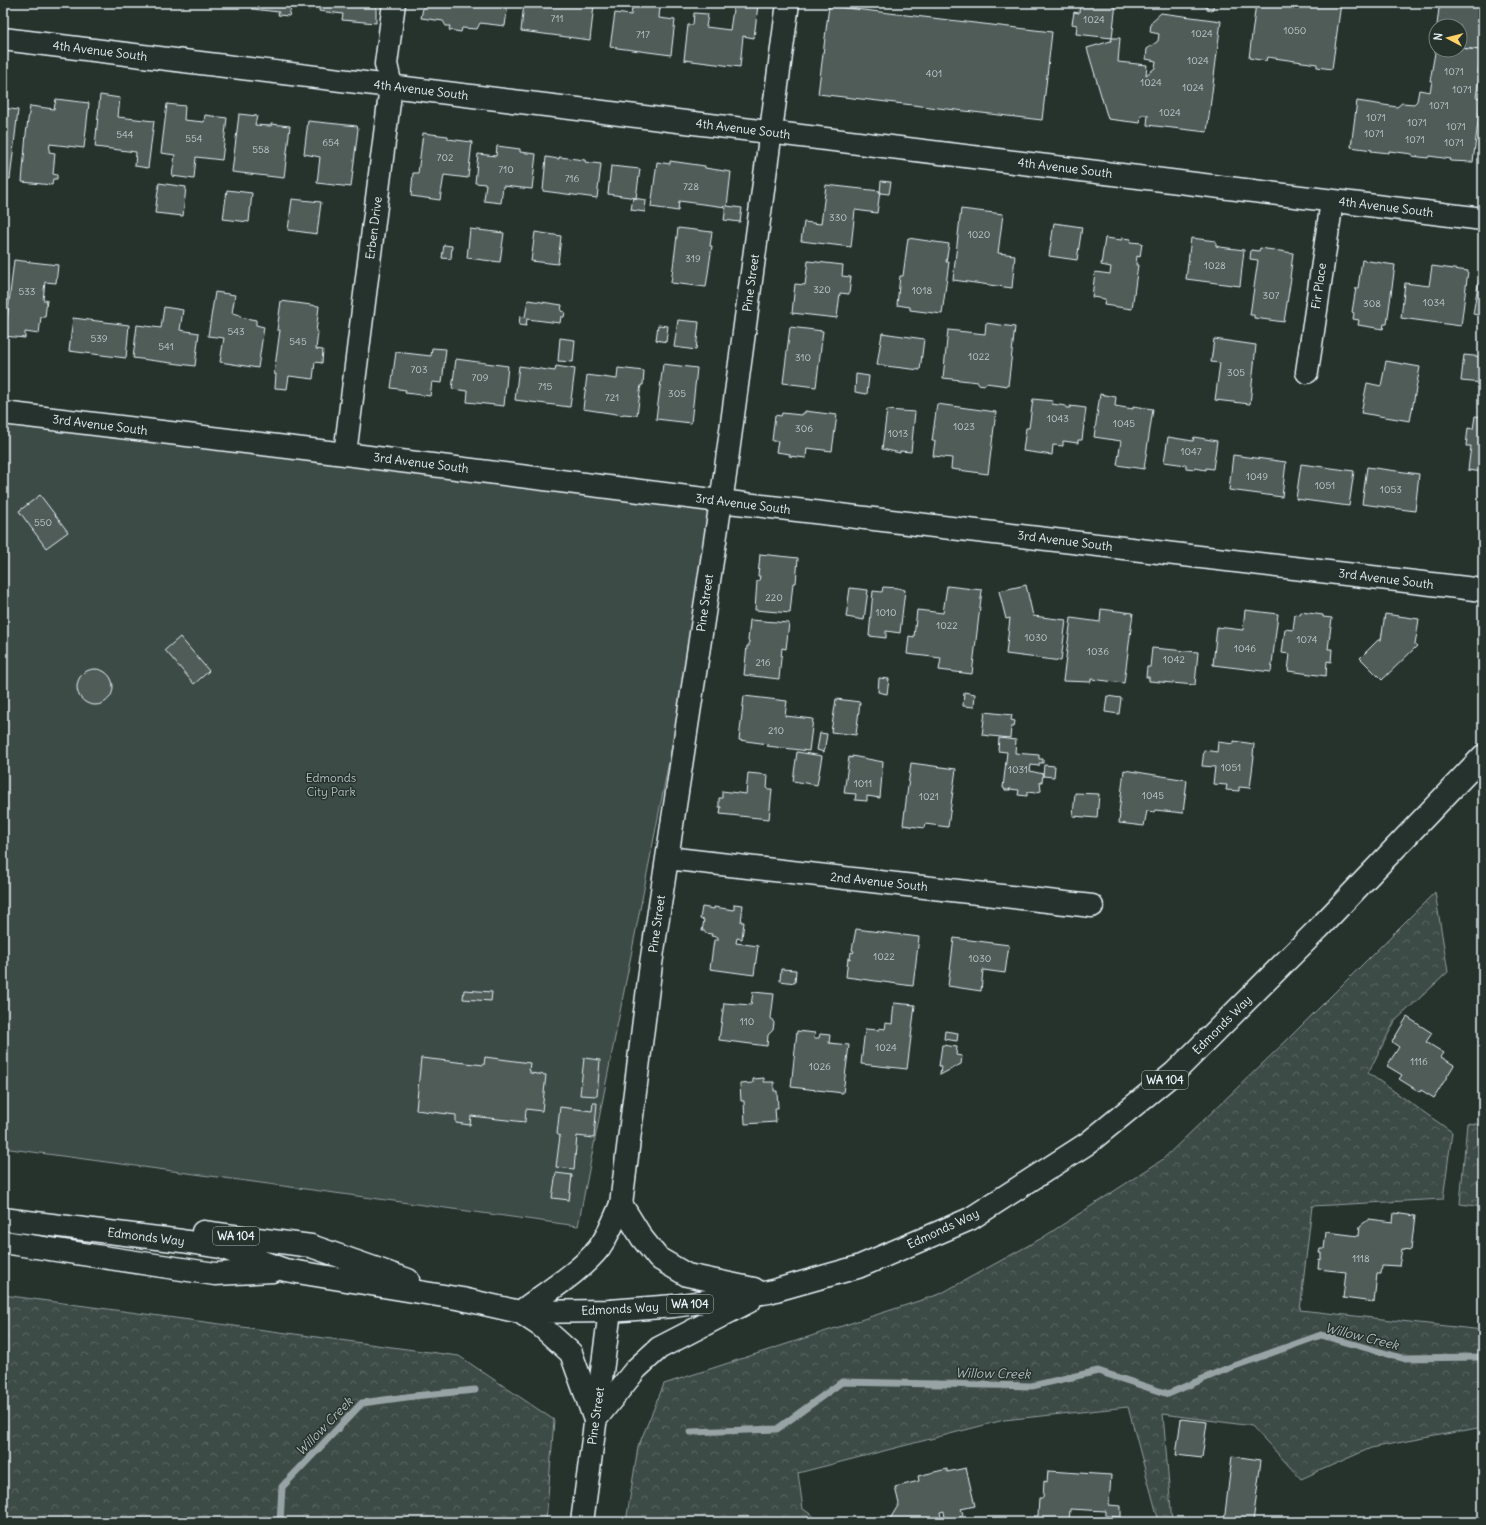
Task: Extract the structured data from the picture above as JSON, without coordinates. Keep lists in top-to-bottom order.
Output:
{
  "streets": {
    "street": [
      "4th Avenue South",
      "Erben Drive",
      "Pine Street",
      "Fir Place",
      "3rd Avenue South",
      "2nd Avenue South",
      "Edmonds Way",
      "WA 104"
    ]
  },
  "crossings": [
    ["4th Avenue South", "Erben Drive"],
    ["4th Avenue South", "Pine Street"],
    ["4th Avenue South", "Fir Place"],
    ["Erben Drive", "3rd Avenue South"],
    ["Pine Street", "3rd Avenue South"],
    ["Pine Street", "2nd Avenue South"],
    ["Pine Street", "Edmonds Way"],
    ["Edmonds Way", "WA 104"]
  ],
  "water": ["Willow Creek"],
  "parks": ["Edmonds City Park"],
  "house_numbers": [
    "711",
    "1024",
    "1050",
    "1024",
    "717",
    "1024",
    "1071",
    "401",
    "1024",
    "1024",
    "1071",
    "1071",
    "1024",
    "1071",
    "1071",
    "1071",
    "1071",
    "544",
    "554",
    "1071",
    "654",
    "1071",
    "558",
    "702",
    "710",
    "716",
    "728",
    "330",
    "1020",
    "319",
    "1028",
    "320",
    "1018",
    "533",
    "307",
    "1034",
    "308",
    "543",
    "539",
    "545",
    "541",
    "1022",
    "310",
    "703",
    "305",
    "709",
    "715",
    "305",
    "721",
    "1043",
    "1045",
    "1023",
    "306",
    "1013",
    "1047",
    "1049",
    "1051",
    "1053",
    "550",
    "220",
    "1010",
    "1022",
    "1030",
    "1074",
    "1046",
    "1036",
    "1042",
    "216",
    "210",
    "1051",
    "1031",
    "1011",
    "1045",
    "1021",
    "1022",
    "1030",
    "110",
    "1024",
    "1116",
    "1026",
    "1118"
  ],
  "north": "left"
}
